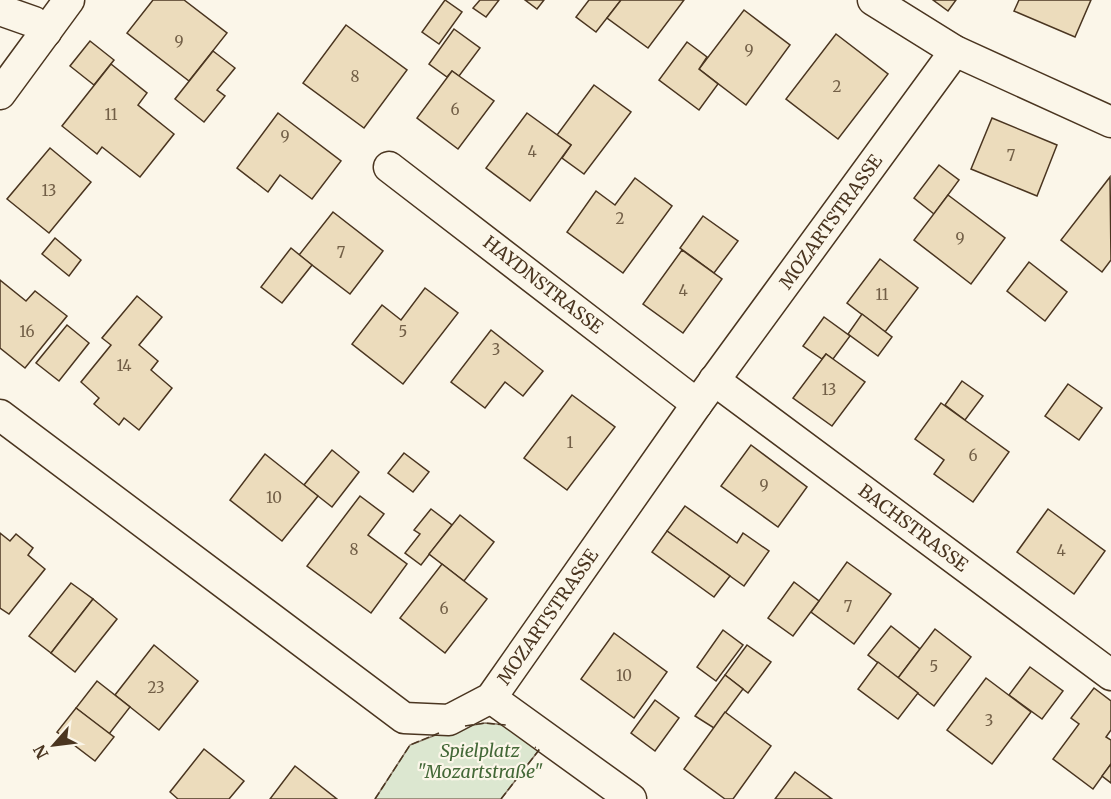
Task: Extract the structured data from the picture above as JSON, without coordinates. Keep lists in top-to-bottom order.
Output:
{
  "streets": {
    "street": ["MOZARTSTRASSE", "HAYDNSTRASSE", "BACHSTRASSE"]
  },
  "crossings": [
    ["MOZARTSTRASSE", "HAYDNSTRASSE"],
    ["MOZARTSTRASSE", "BACHSTRASSE"]
  ],
  "parks": ["Spielplatz \"Mozartstraße\""],
  "house_numbers": [
    "9",
    "9",
    "8",
    "2",
    "6",
    "11",
    "9",
    "4",
    "7",
    "13",
    "2",
    "9",
    "7",
    "4",
    "11",
    "16",
    "5",
    "3",
    "14",
    "13",
    "1",
    "6",
    "9",
    "10",
    "8",
    "4",
    "7",
    "6",
    "5",
    "10",
    "23",
    "3"
  ],
  "north": "bottom left"
}
